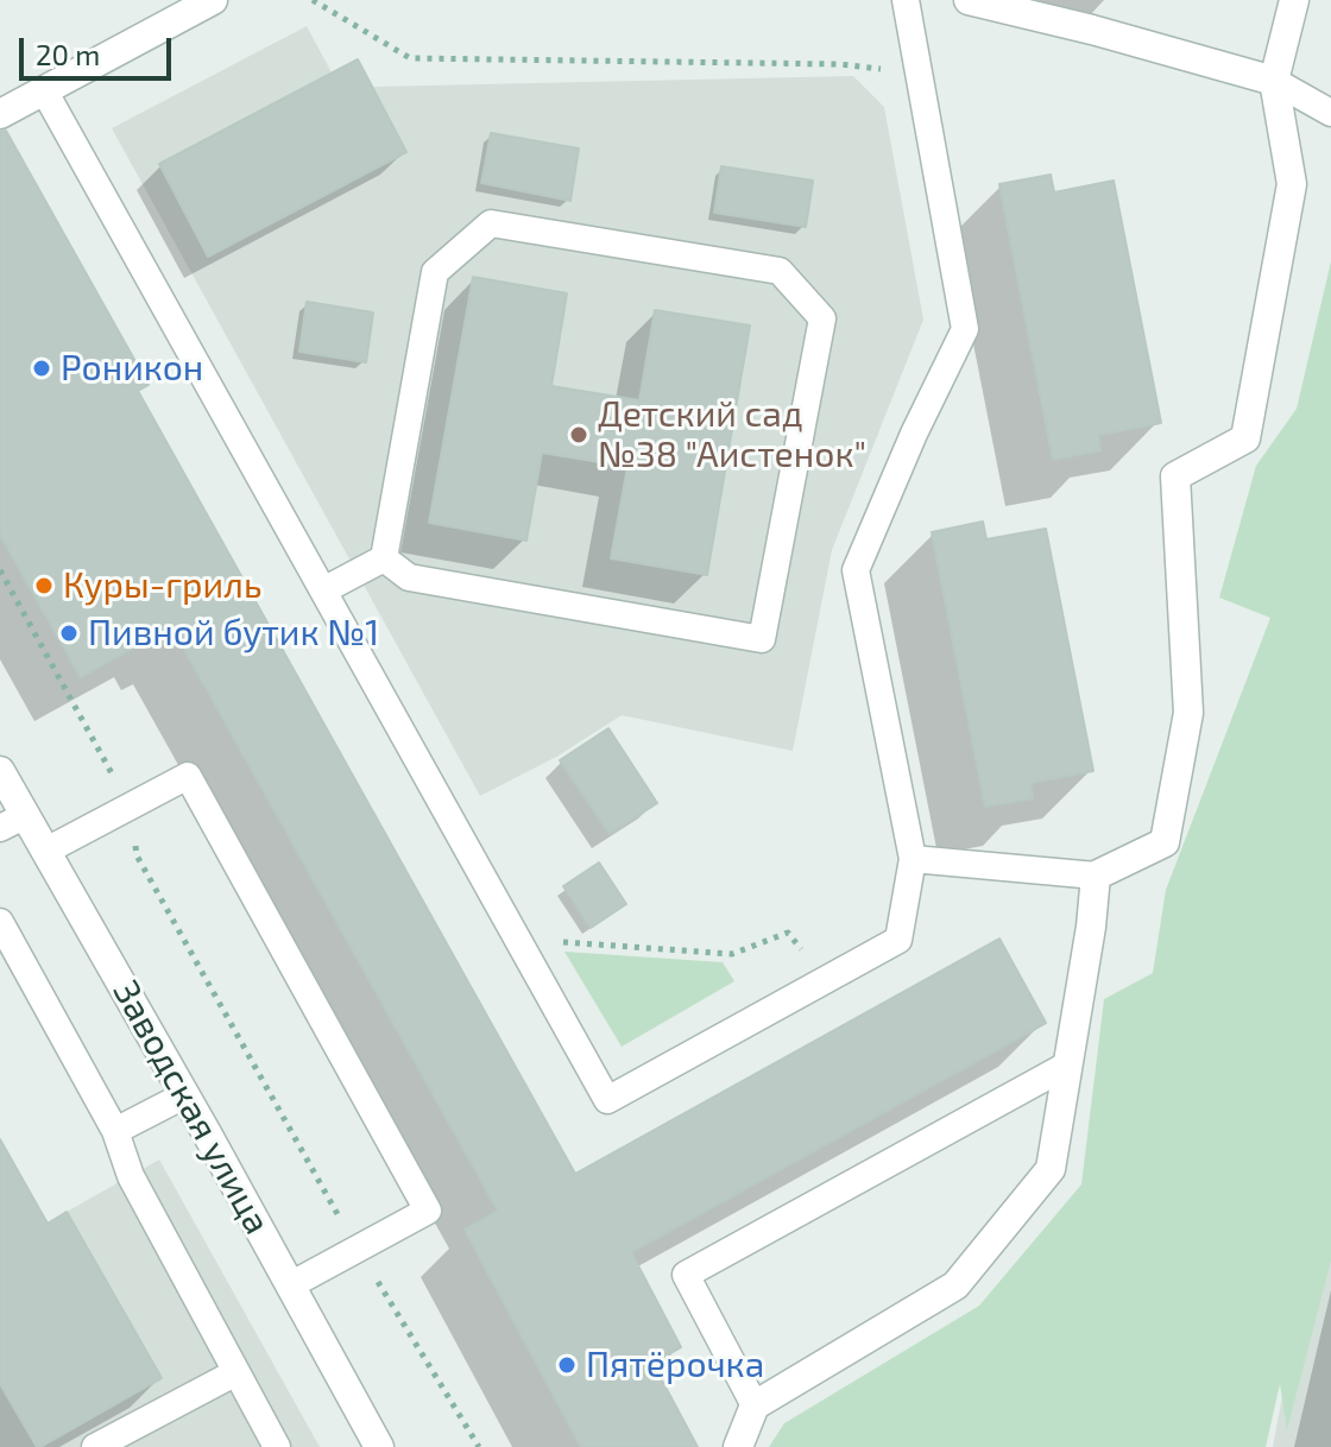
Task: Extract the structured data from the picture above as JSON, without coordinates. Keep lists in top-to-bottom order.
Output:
{
  "streets": {
    "street": ["Заводская улица"]
  },
  "places": [
    "Роникон",
    "Детский сад №38 \"Аистенок\"",
    "Куры-гриль",
    "Пивной бутик №1",
    "Пятёрочка"
  ],
  "scale_bar": "20 m"
}
